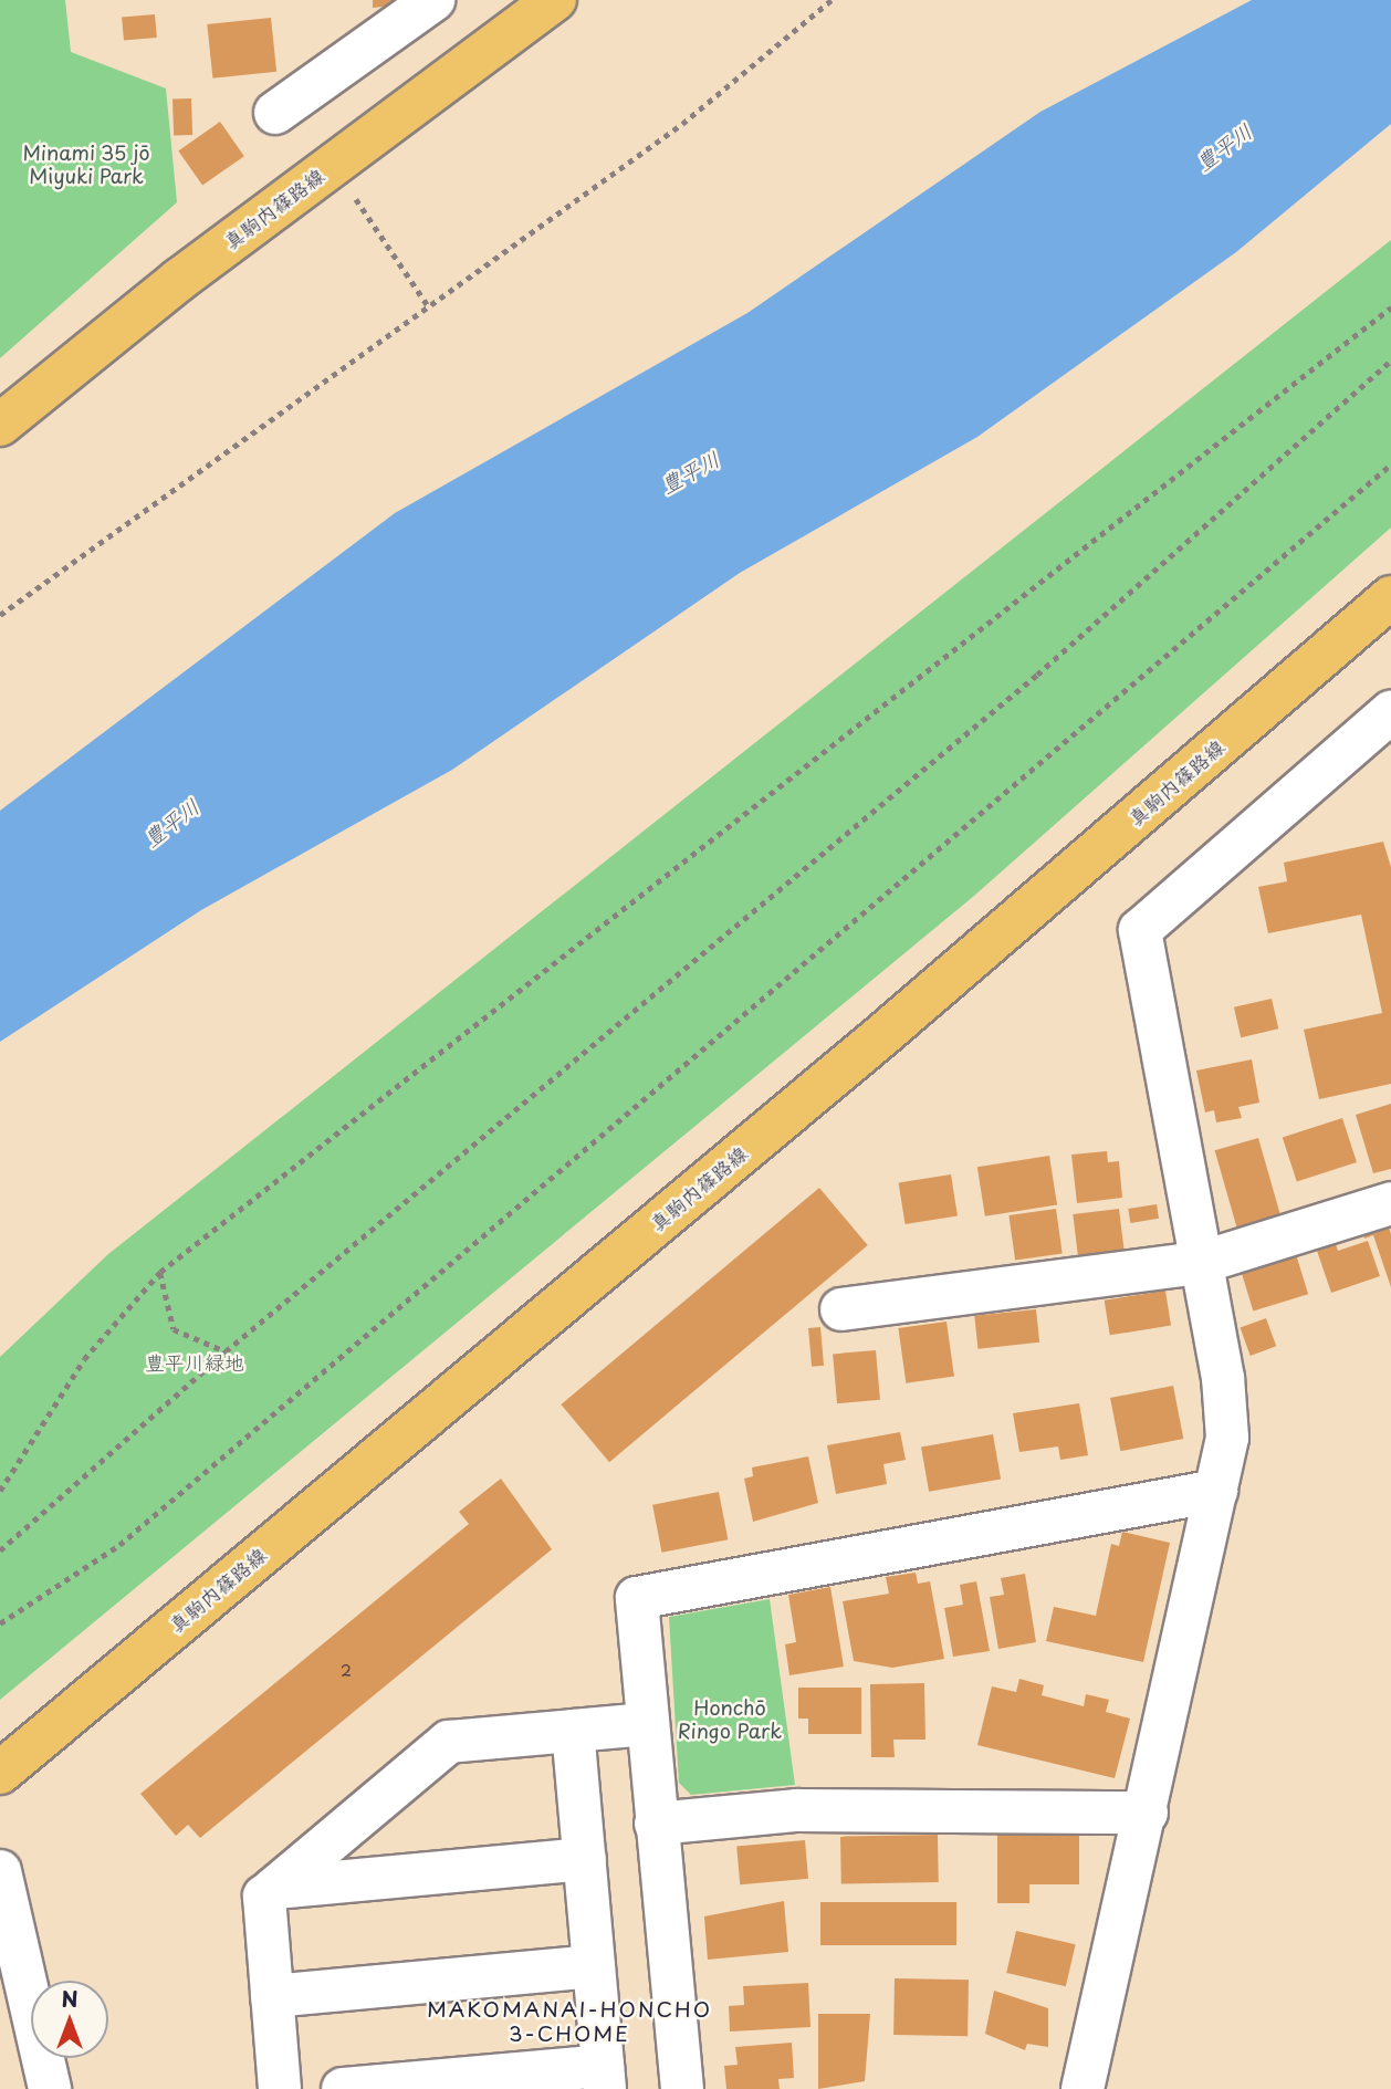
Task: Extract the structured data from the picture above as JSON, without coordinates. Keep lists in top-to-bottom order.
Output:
{
  "streets": {
    "main road": ["真駒内篠路線"]
  },
  "districts": ["MAKOMANAI-HONCHO 3-CHOME"],
  "water": ["豊平川"],
  "parks": ["Minami 35 jō Miyuki Park", "豊平川緑地", "Honchō Ringo Park"],
  "house_numbers": ["2"],
  "north": "top"
}
